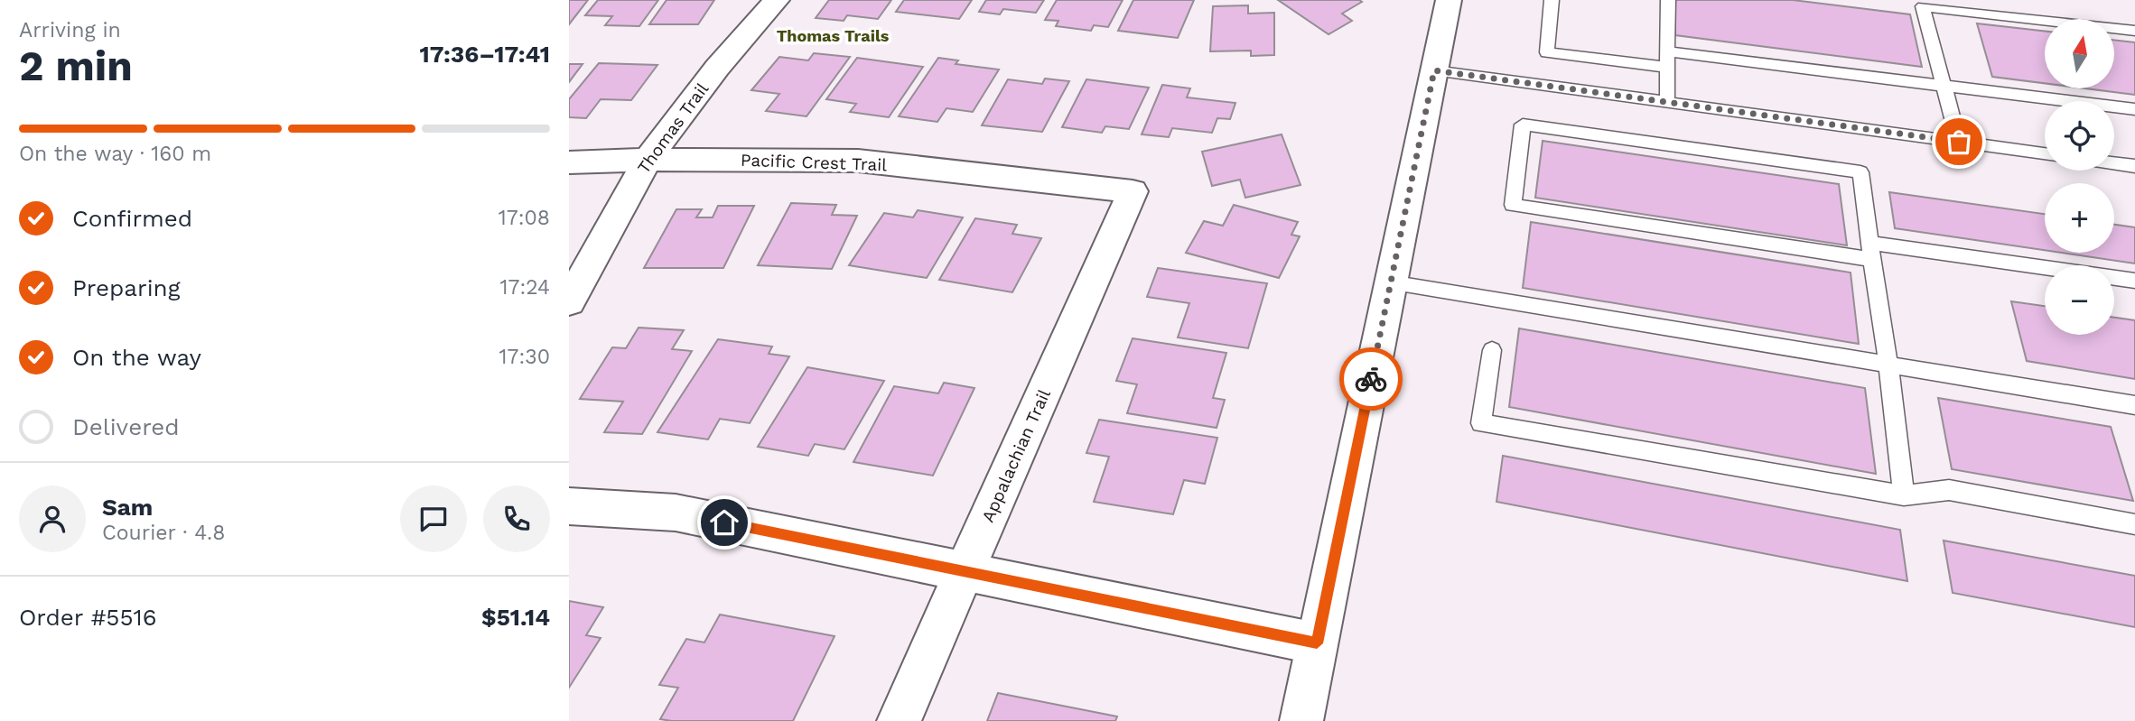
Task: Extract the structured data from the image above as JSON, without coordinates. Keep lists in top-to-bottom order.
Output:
{
  "streets": {
    "street": ["Thomas Trail", "Pacific Crest Trail", "Appalachian Trail"]
  },
  "crossings": [
    ["Thomas Trail", "Pacific Crest Trail"],
    ["Pacific Crest Trail", "Appalachian Trail"]
  ],
  "districts": ["Thomas Trails"],
  "north": "top",
  "page": {
    "heading": ["2 min", "Arriving in", "17:36–17:41"],
    "panel": [
      "Sam",
      "Courier · 4.8",
      "Order #5516",
      "$51.14"
    ],
    "map_buttons": ["+", "−"],
    "bar": "On the way · 160 m",
    "list": [
      ["Confirmed", "17:08"],
      ["Preparing", "17:24"],
      ["On the way", "17:30"],
      "Delivered"
    ]
  }
}
